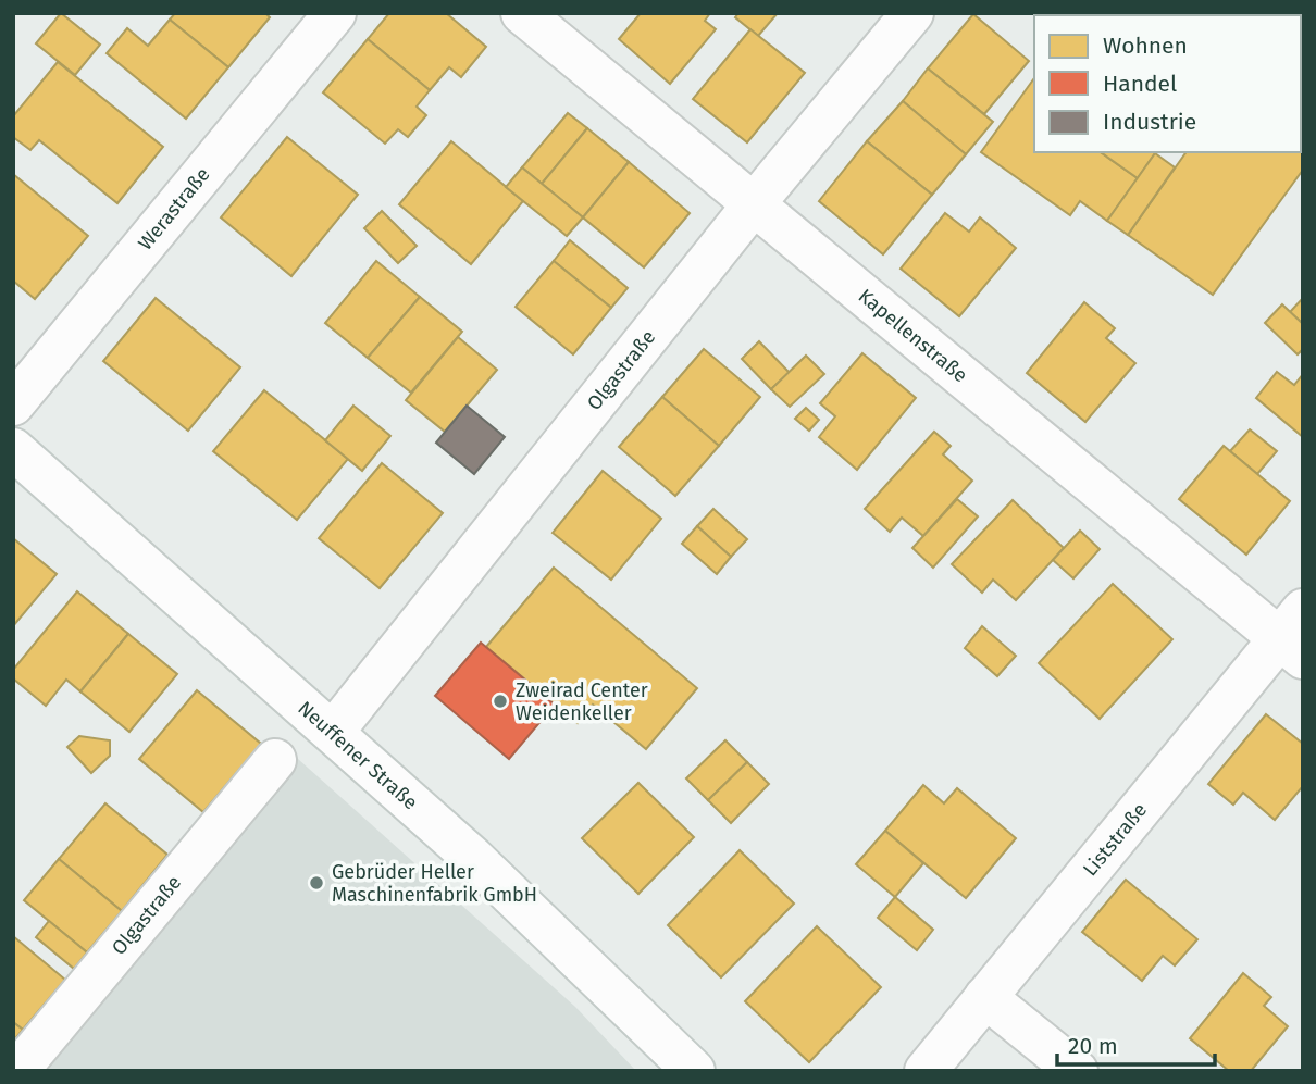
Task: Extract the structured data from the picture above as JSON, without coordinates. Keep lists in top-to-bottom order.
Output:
{
  "streets": {
    "street": [
      "Werastraße",
      "Kapellenstraße",
      "Olgastraße",
      "Neuffener Straße",
      "Liststraße"
    ]
  },
  "crossings": [
    ["Kapellenstraße", "Olgastraße"],
    ["Kapellenstraße", "Liststraße"],
    ["Olgastraße", "Neuffener Straße"]
  ],
  "places": ["Zweirad Center Weidenkeller", "Gebrüder Heller Maschinenfabrik GmbH"],
  "legend": ["Wohnen", "Handel", "Industrie"],
  "scale_bar": "20 m"
}
